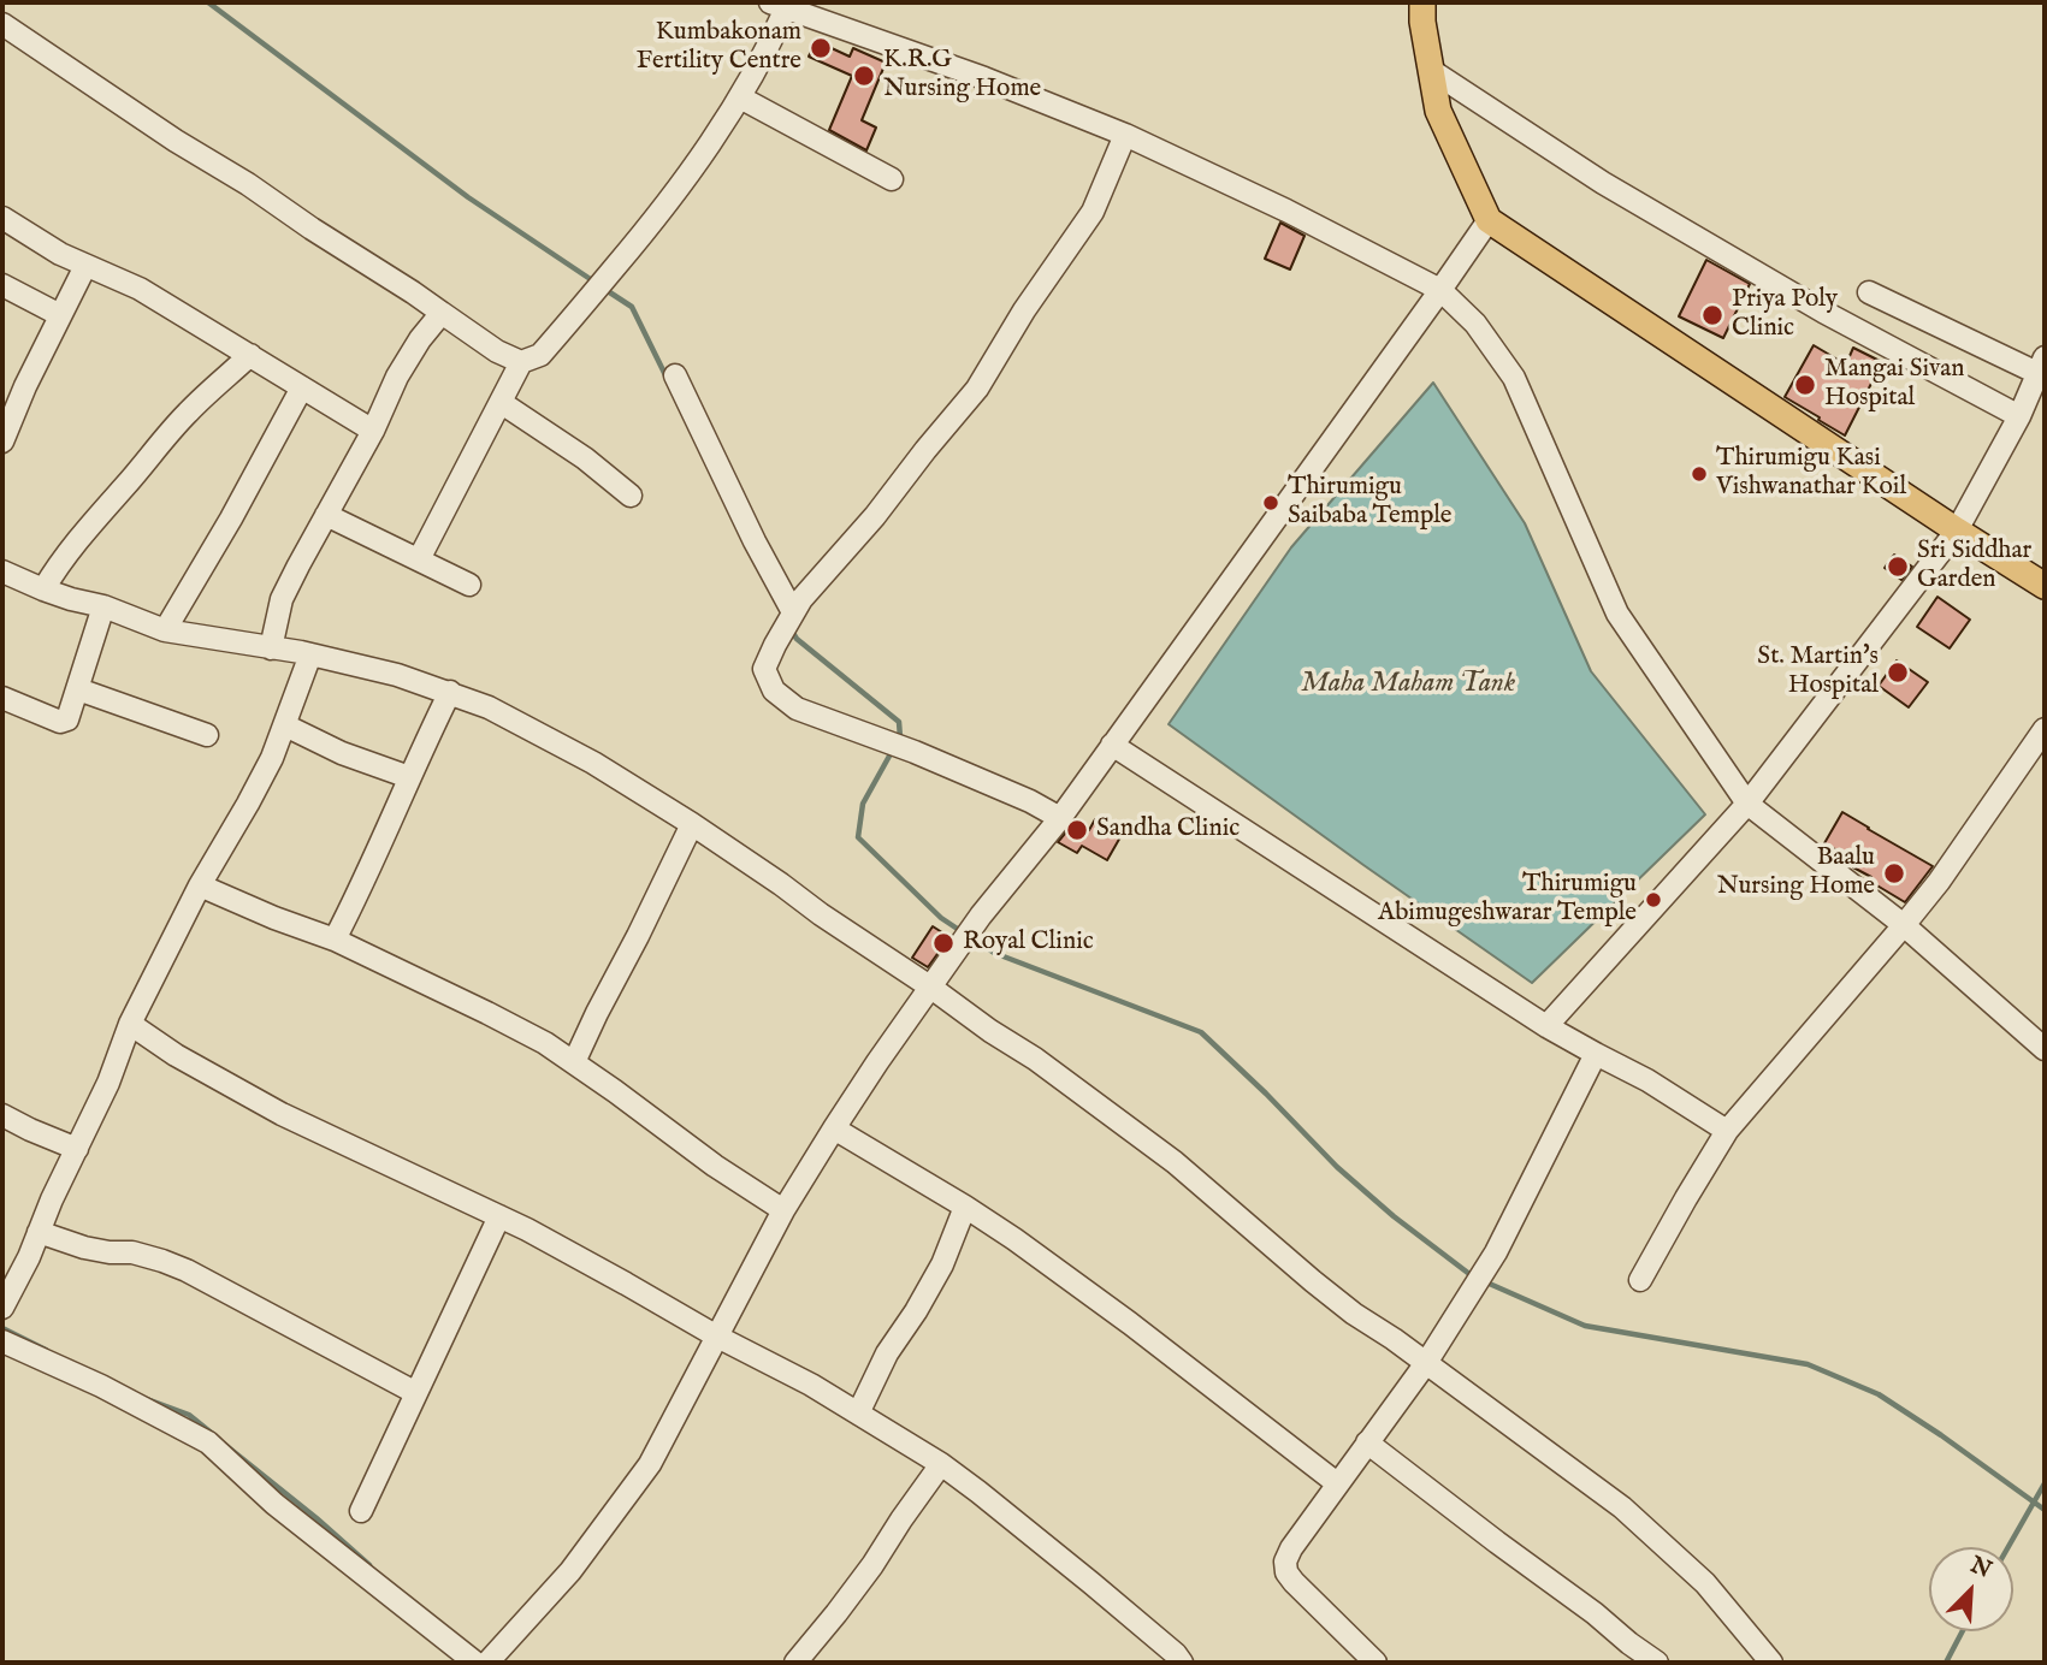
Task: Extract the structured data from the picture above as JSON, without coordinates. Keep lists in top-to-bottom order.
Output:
{
  "water": ["Maha Maham Tank"],
  "places": [
    "Kumbakonam Fertility Centre",
    "K.R.G Nursing Home",
    "Priya Poly Clinic",
    "Mangai Sivan Hospital",
    "Thirumigu Kasi Vishwanathar Koil",
    "Thirumigu Saibaba Temple",
    "Sri Siddhar Garden",
    "St. Martin's Hospital",
    "Sandha Clinic",
    "Baalu Nursing Home",
    "Thirumigu Abimugeshwarar Temple",
    "Royal Clinic"
  ],
  "north": "top right"
}
